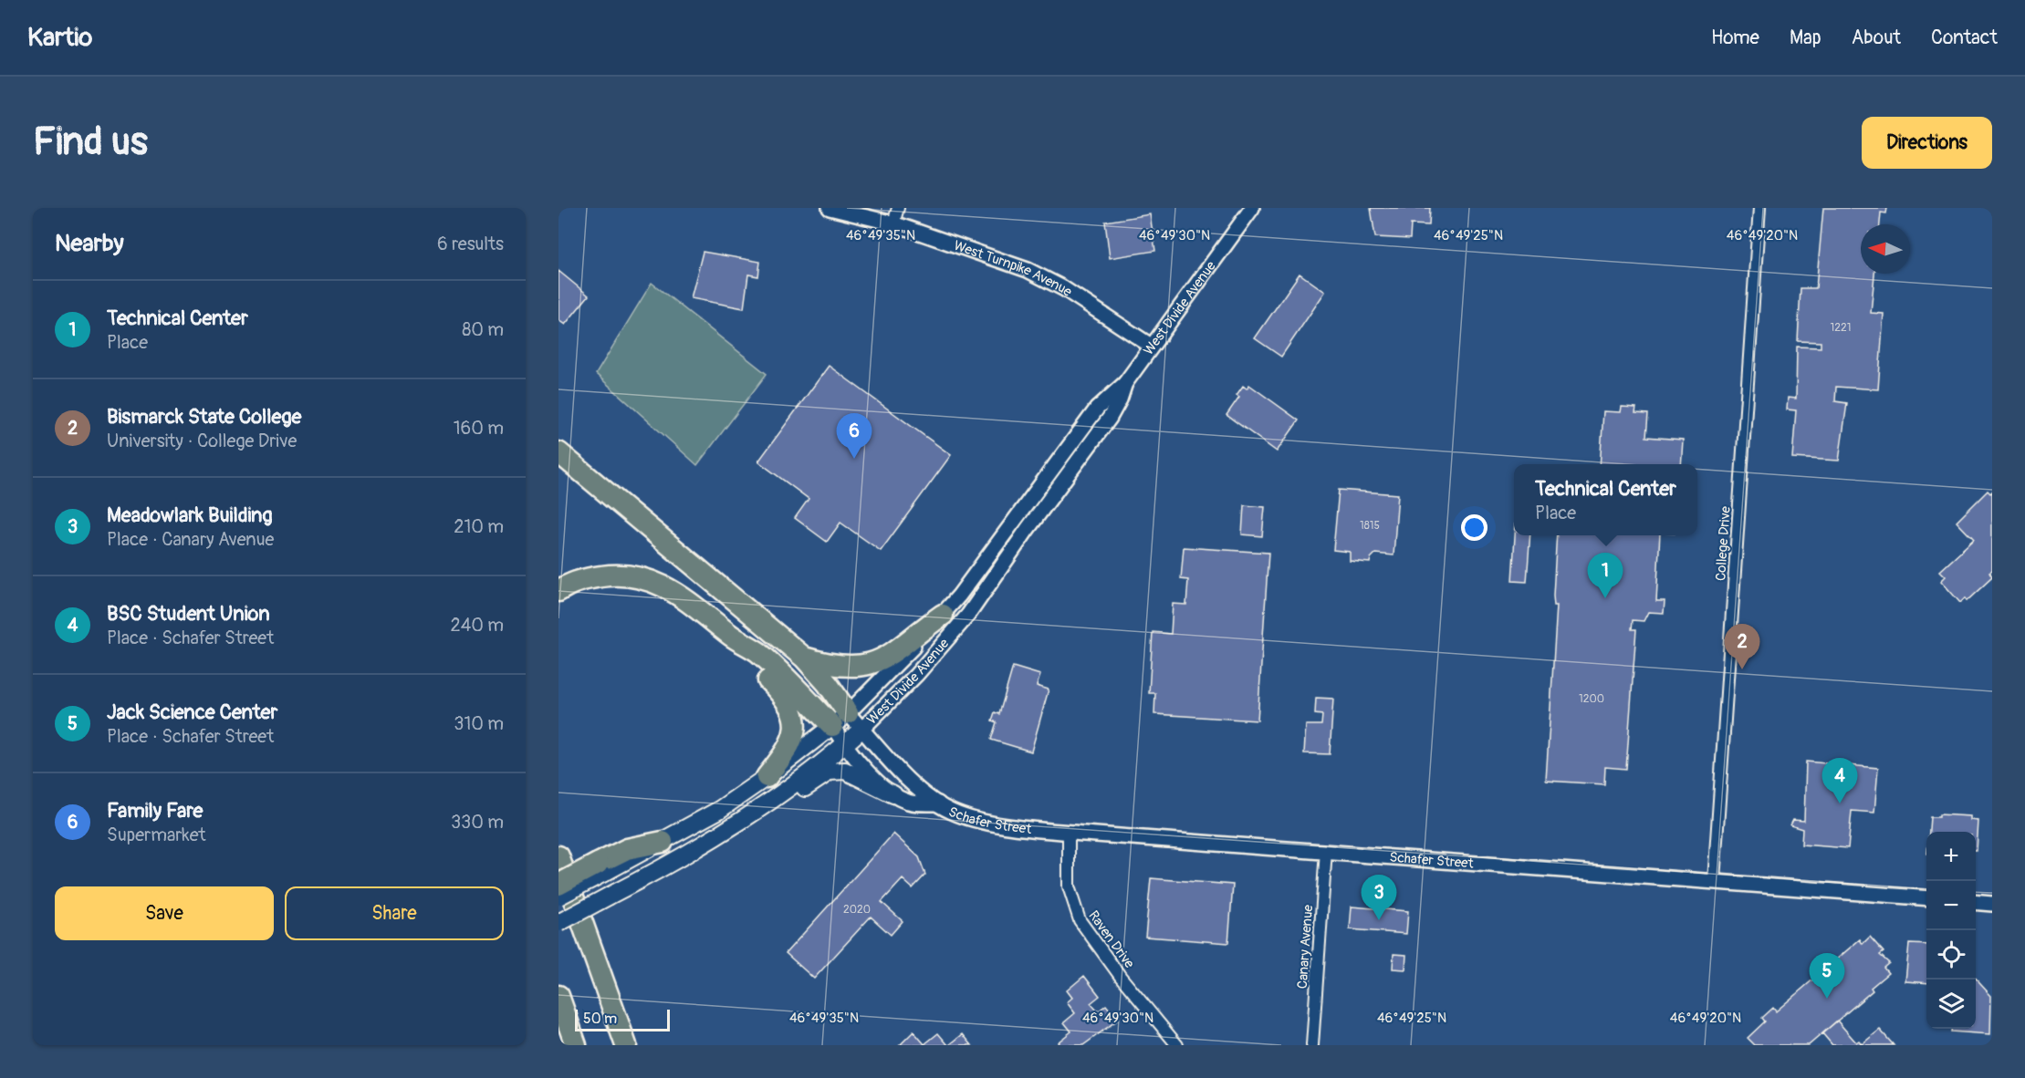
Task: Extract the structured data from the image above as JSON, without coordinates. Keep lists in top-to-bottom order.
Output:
{
  "streets": {
    "main road": ["West Divide Avenue"],
    "street": [
      "West Turnpike Avenue",
      "College Drive",
      "Schafer Street",
      "Raven Drive",
      "Canary Avenue"
    ]
  },
  "crossings": [
    ["West Turnpike Avenue", "West Divide Avenue"],
    ["West Divide Avenue", "Schafer Street"],
    ["College Drive", "Schafer Street"],
    ["Schafer Street", "Raven Drive"],
    ["Schafer Street", "Canary Avenue"]
  ],
  "house_numbers": [
    "1221",
    "1815",
    "1200",
    "2020"
  ],
  "scale_bar": "50 m",
  "north": "left",
  "page": {
    "header": "Kartio",
    "nav": [
      "Home",
      "Map",
      "About",
      "Contact"
    ],
    "buttons": [
      "Directions",
      ["Save", "Share"]
    ],
    "title": "Find us",
    "heading": ["Nearby", "6 results"],
    "list": [
      {
        "mark": "1",
        "name": "Technical Center",
        "note": "Place",
        "value": "80 m"
      },
      {
        "mark": "2",
        "name": "Bismarck State College",
        "note": "University · College Drive",
        "value": "160 m"
      },
      {
        "mark": "3",
        "name": "Meadowlark Building",
        "note": "Place · Canary Avenue",
        "value": "210 m"
      },
      {
        "mark": "4",
        "name": "BSC Student Union",
        "note": "Place · Schafer Street",
        "value": "240 m"
      },
      {
        "mark": "5",
        "name": "Jack Science Center",
        "note": "Place · Schafer Street",
        "value": "310 m"
      },
      {
        "mark": "6",
        "name": "Family Fare",
        "note": "Supermarket",
        "value": "330 m"
      }
    ],
    "pins": [
      "6",
      "1",
      "2",
      "4",
      "3",
      "5"
    ],
    "popup": ["Technical Center", "Place"],
    "map_buttons": ["+", "−"],
    "scale": "50 m"
  },
  "coordinates": [
    "46°49'35\"N",
    "46°49'30\"N",
    "46°49'25\"N",
    "46°49'20\"N"
  ]
}
